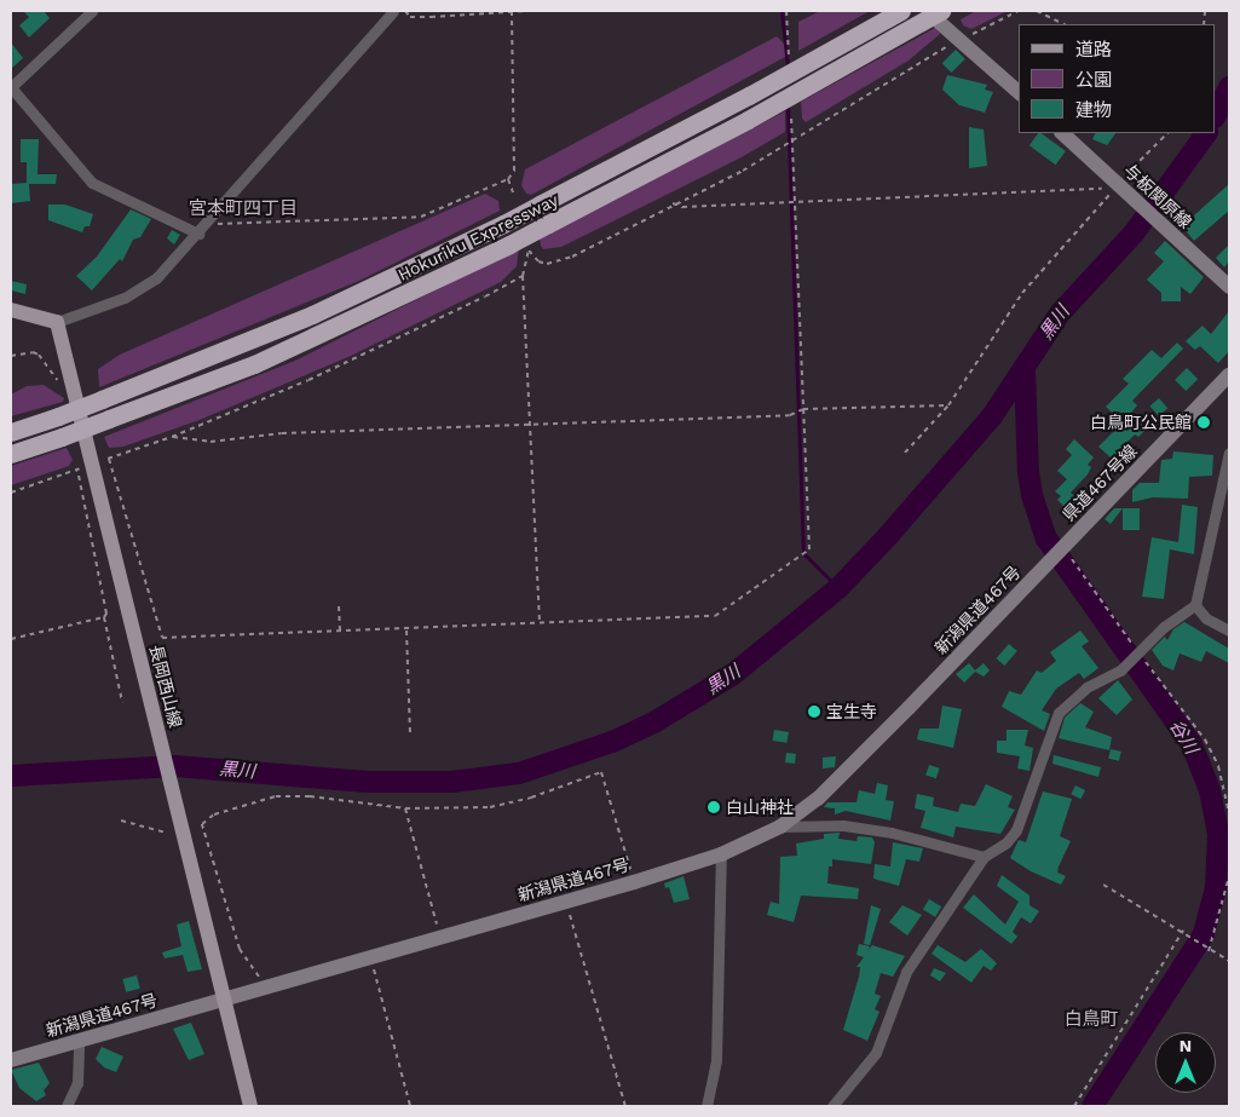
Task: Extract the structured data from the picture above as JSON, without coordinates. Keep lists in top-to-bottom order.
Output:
{
  "streets": {
    "highway": ["Hokuriku Expressway"],
    "main road": [
      "与板関原線",
      "県道467号線",
      "新潟県道467号",
      "長岡西山線"
    ]
  },
  "crossings": [
    ["県道467号線", "新潟県道467号"],
    ["新潟県道467号", "長岡西山線"]
  ],
  "districts": ["宮本町四丁目", "白鳥町"],
  "water": ["黒川", "谷川"],
  "places": ["白鳥町公民館", "宝生寺", "白山神社"],
  "legend": ["道路", "公園", "建物"],
  "north": "top"
}
